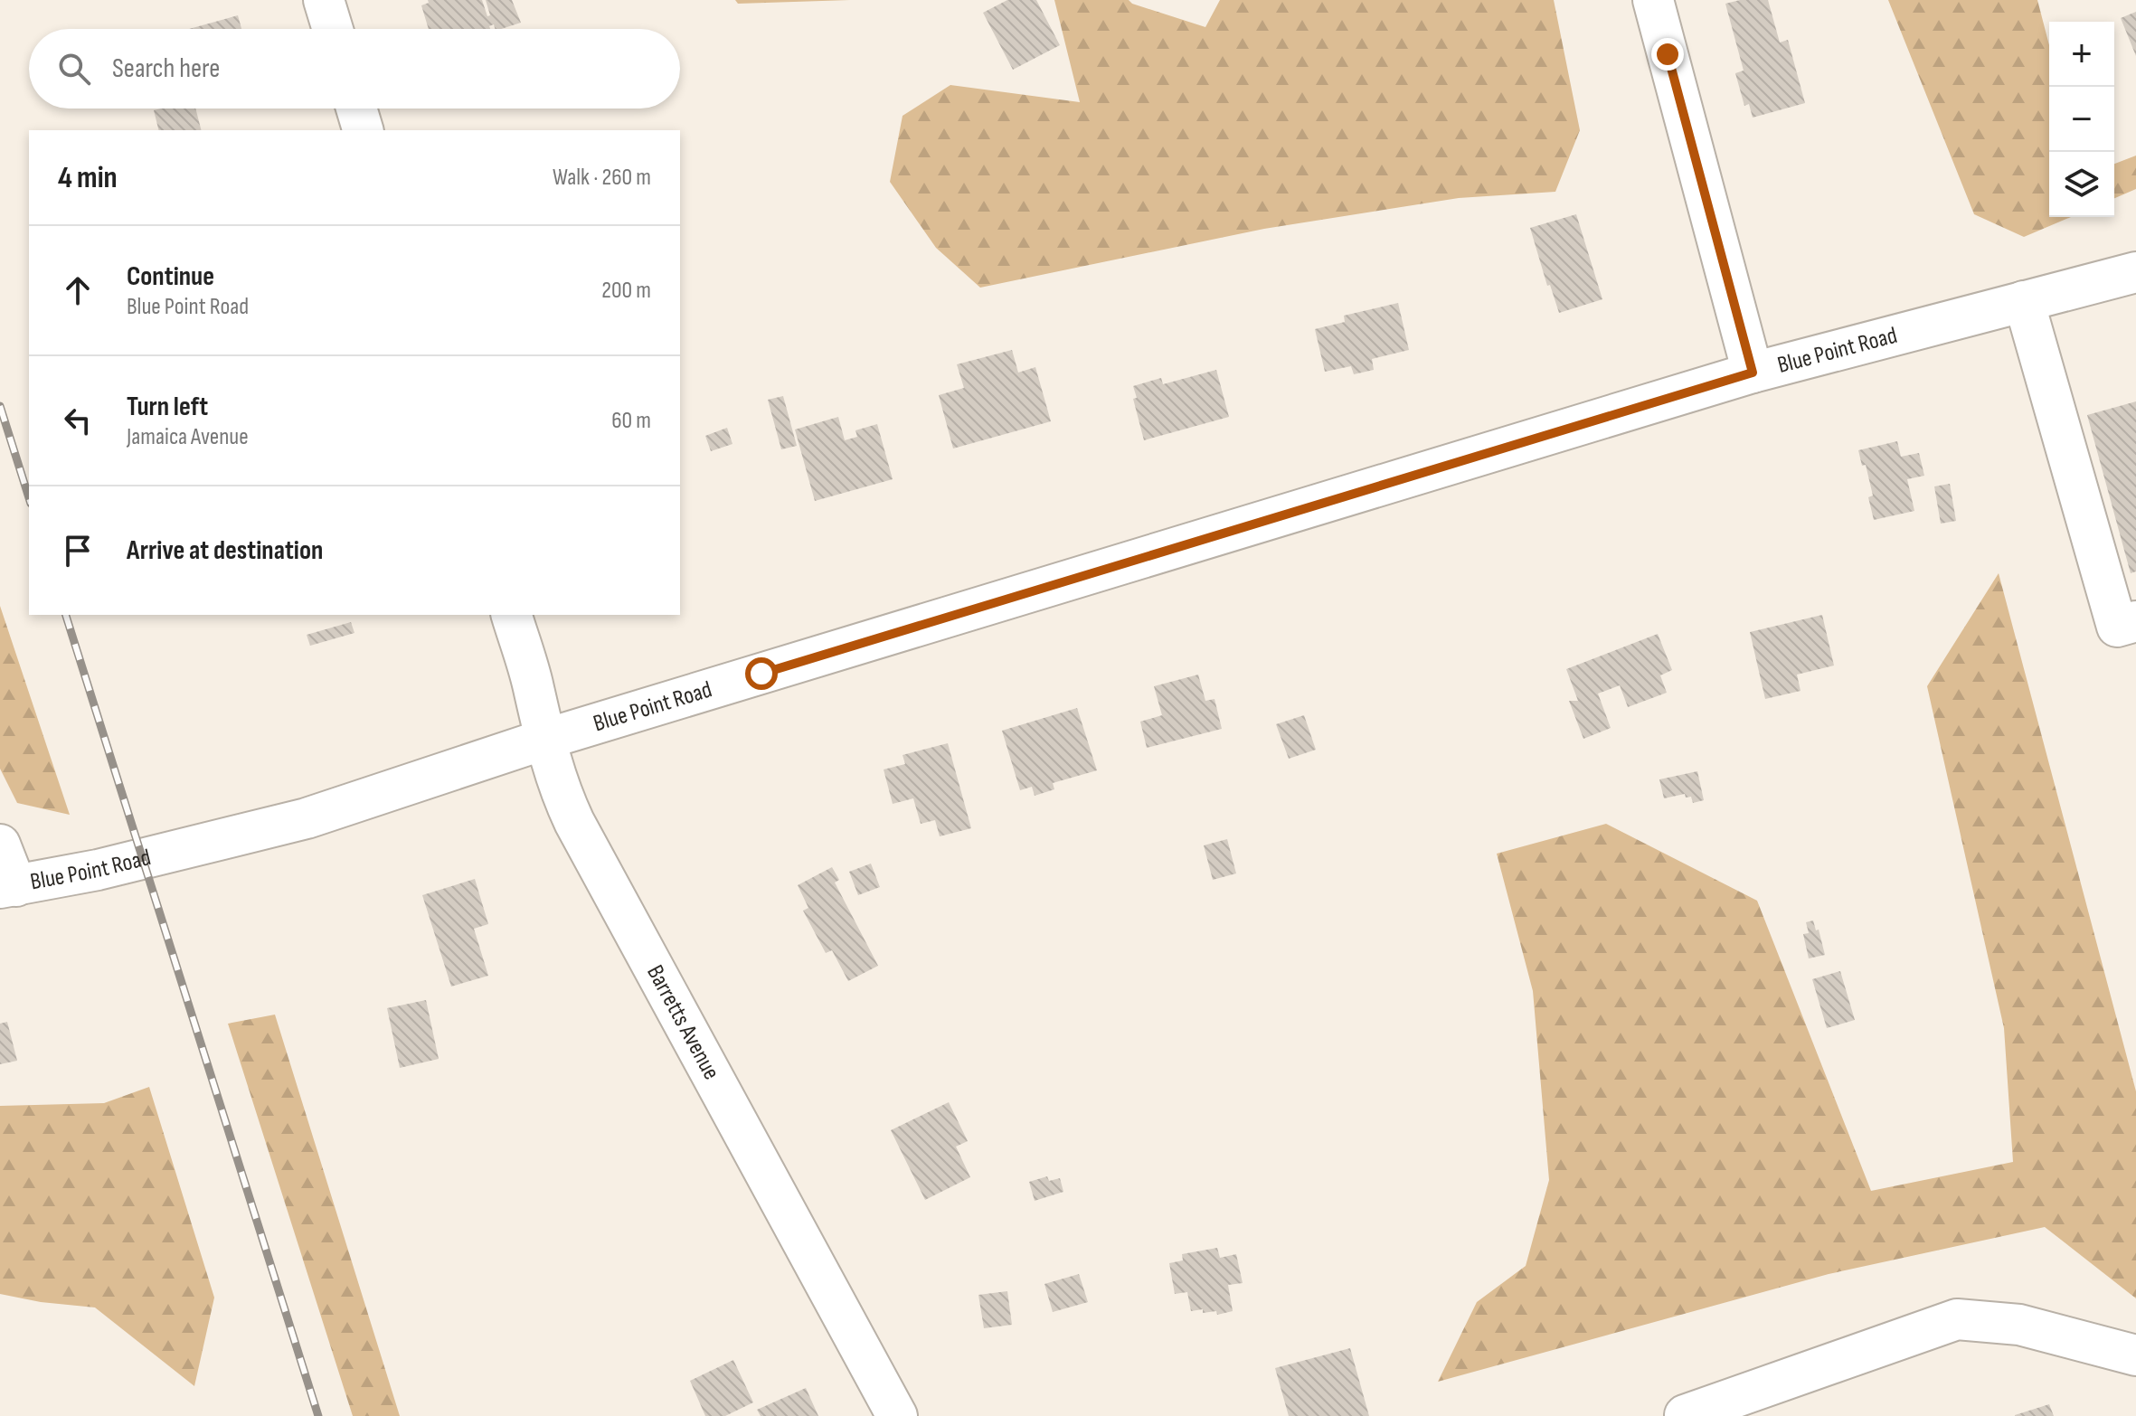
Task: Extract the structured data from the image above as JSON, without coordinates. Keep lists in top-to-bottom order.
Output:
{
  "streets": {
    "street": ["Blue Point Road", "Barretts Avenue"]
  },
  "crossings": [
    ["Blue Point Road", "Barretts Avenue"]
  ],
  "page": {
    "map_buttons": ["+", "−"],
    "search": "Search here",
    "heading": ["4 min", "Walk · 260 m"],
    "list": [
      ["Continue", "Blue Point Road", "200 m"],
      ["Turn left", "Jamaica Avenue", "60 m"],
      "Arrive at destination"
    ]
  }
}
